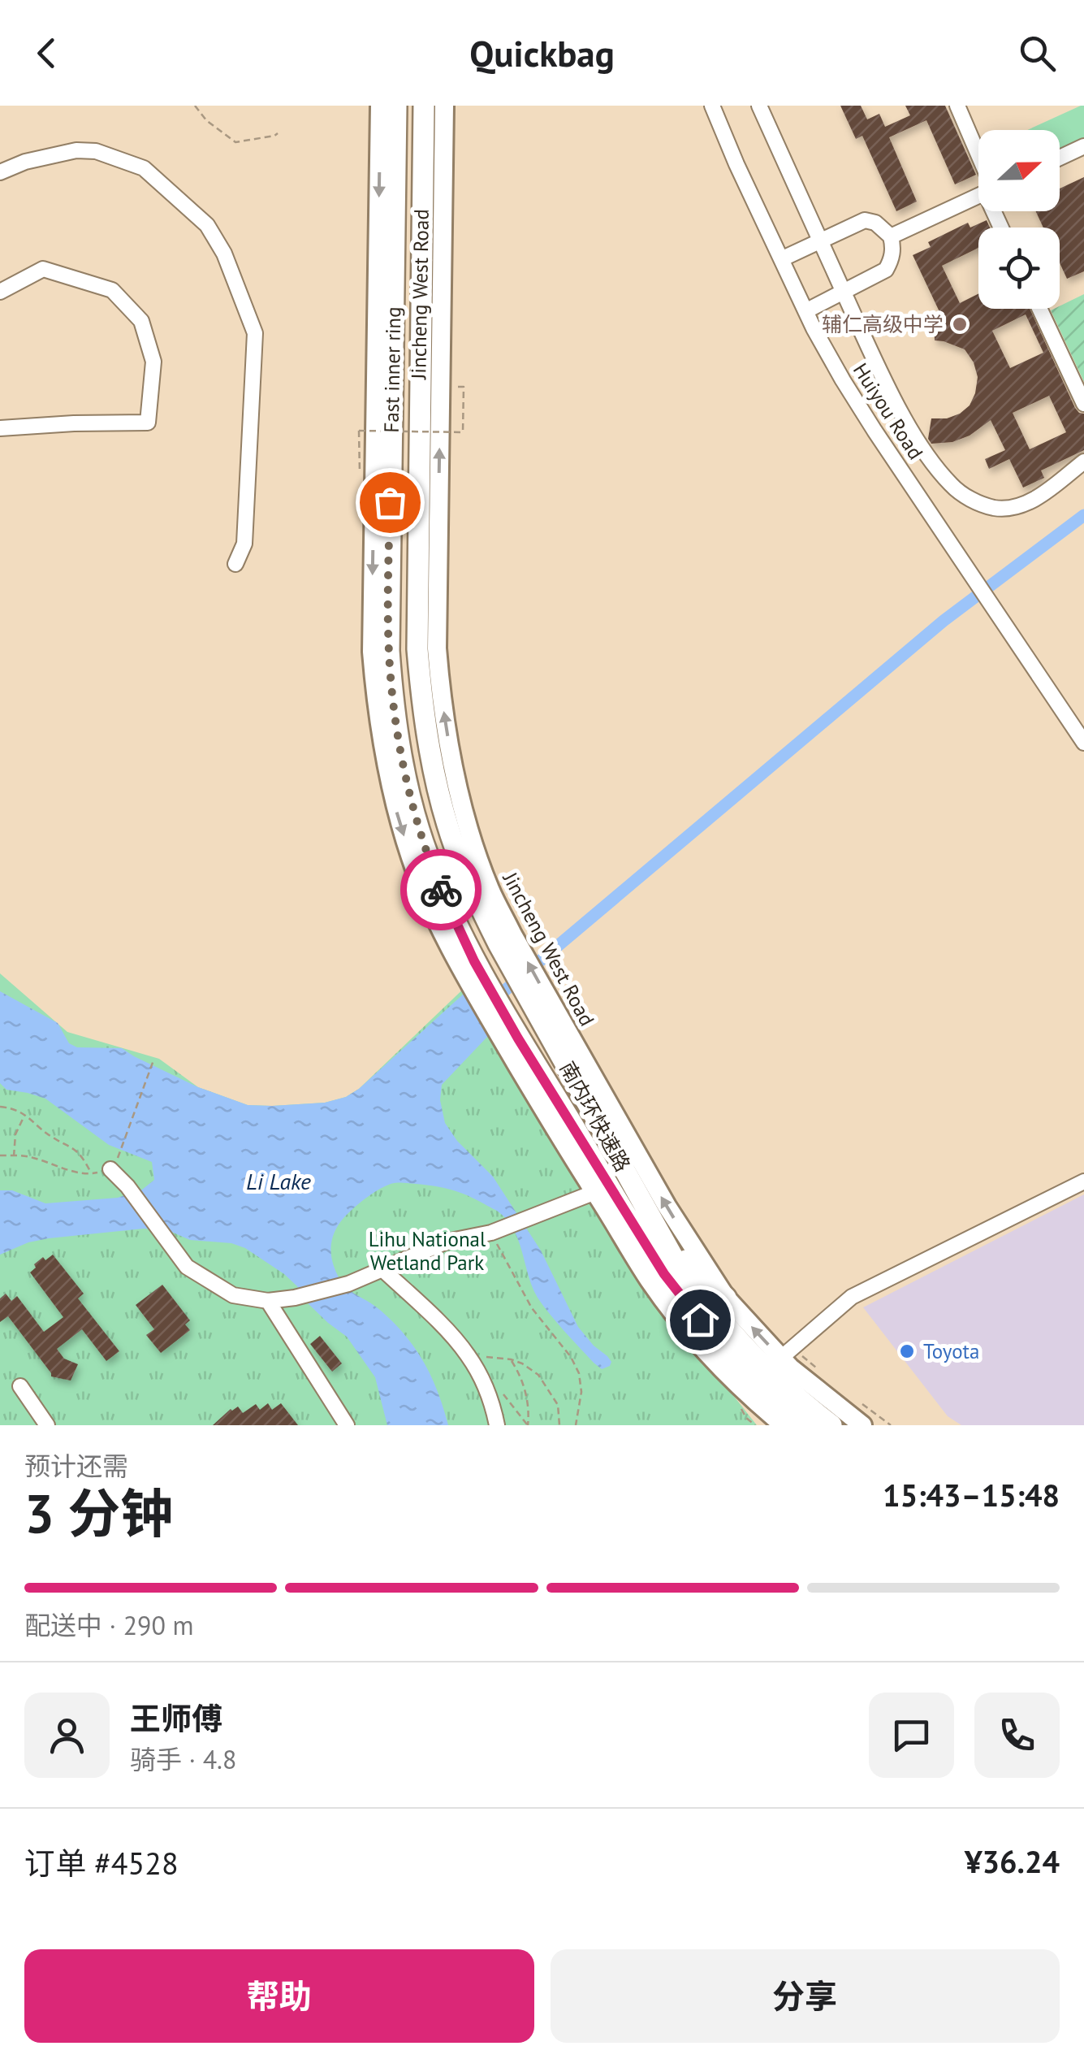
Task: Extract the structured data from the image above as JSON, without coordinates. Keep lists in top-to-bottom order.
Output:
{
  "streets": {
    "highway": ["Fast inner ring", "南内环快速路"],
    "main road": ["Jincheng West Road"],
    "street": ["Huiyou Road"]
  },
  "crossings": [
    ["Jincheng West Road", "Fast inner ring"],
    ["Jincheng West Road", "南内环快速路"],
    ["Fast inner ring", "南内环快速路"]
  ],
  "water": ["Li Lake"],
  "parks": ["Lihu National Wetland Park"],
  "places": ["辅仁高级中学", "Toyota"],
  "north": "right",
  "page": {
    "header": "Quickbag",
    "heading": ["3 分钟", "预计还需", "15:43–15:48"],
    "panel": [
      "王师傅",
      "骑手 · 4.8",
      "订单 #4528",
      "¥36.24"
    ],
    "bar": "配送中 · 290 m",
    "buttons": ["帮助", "分享"]
  }
}
